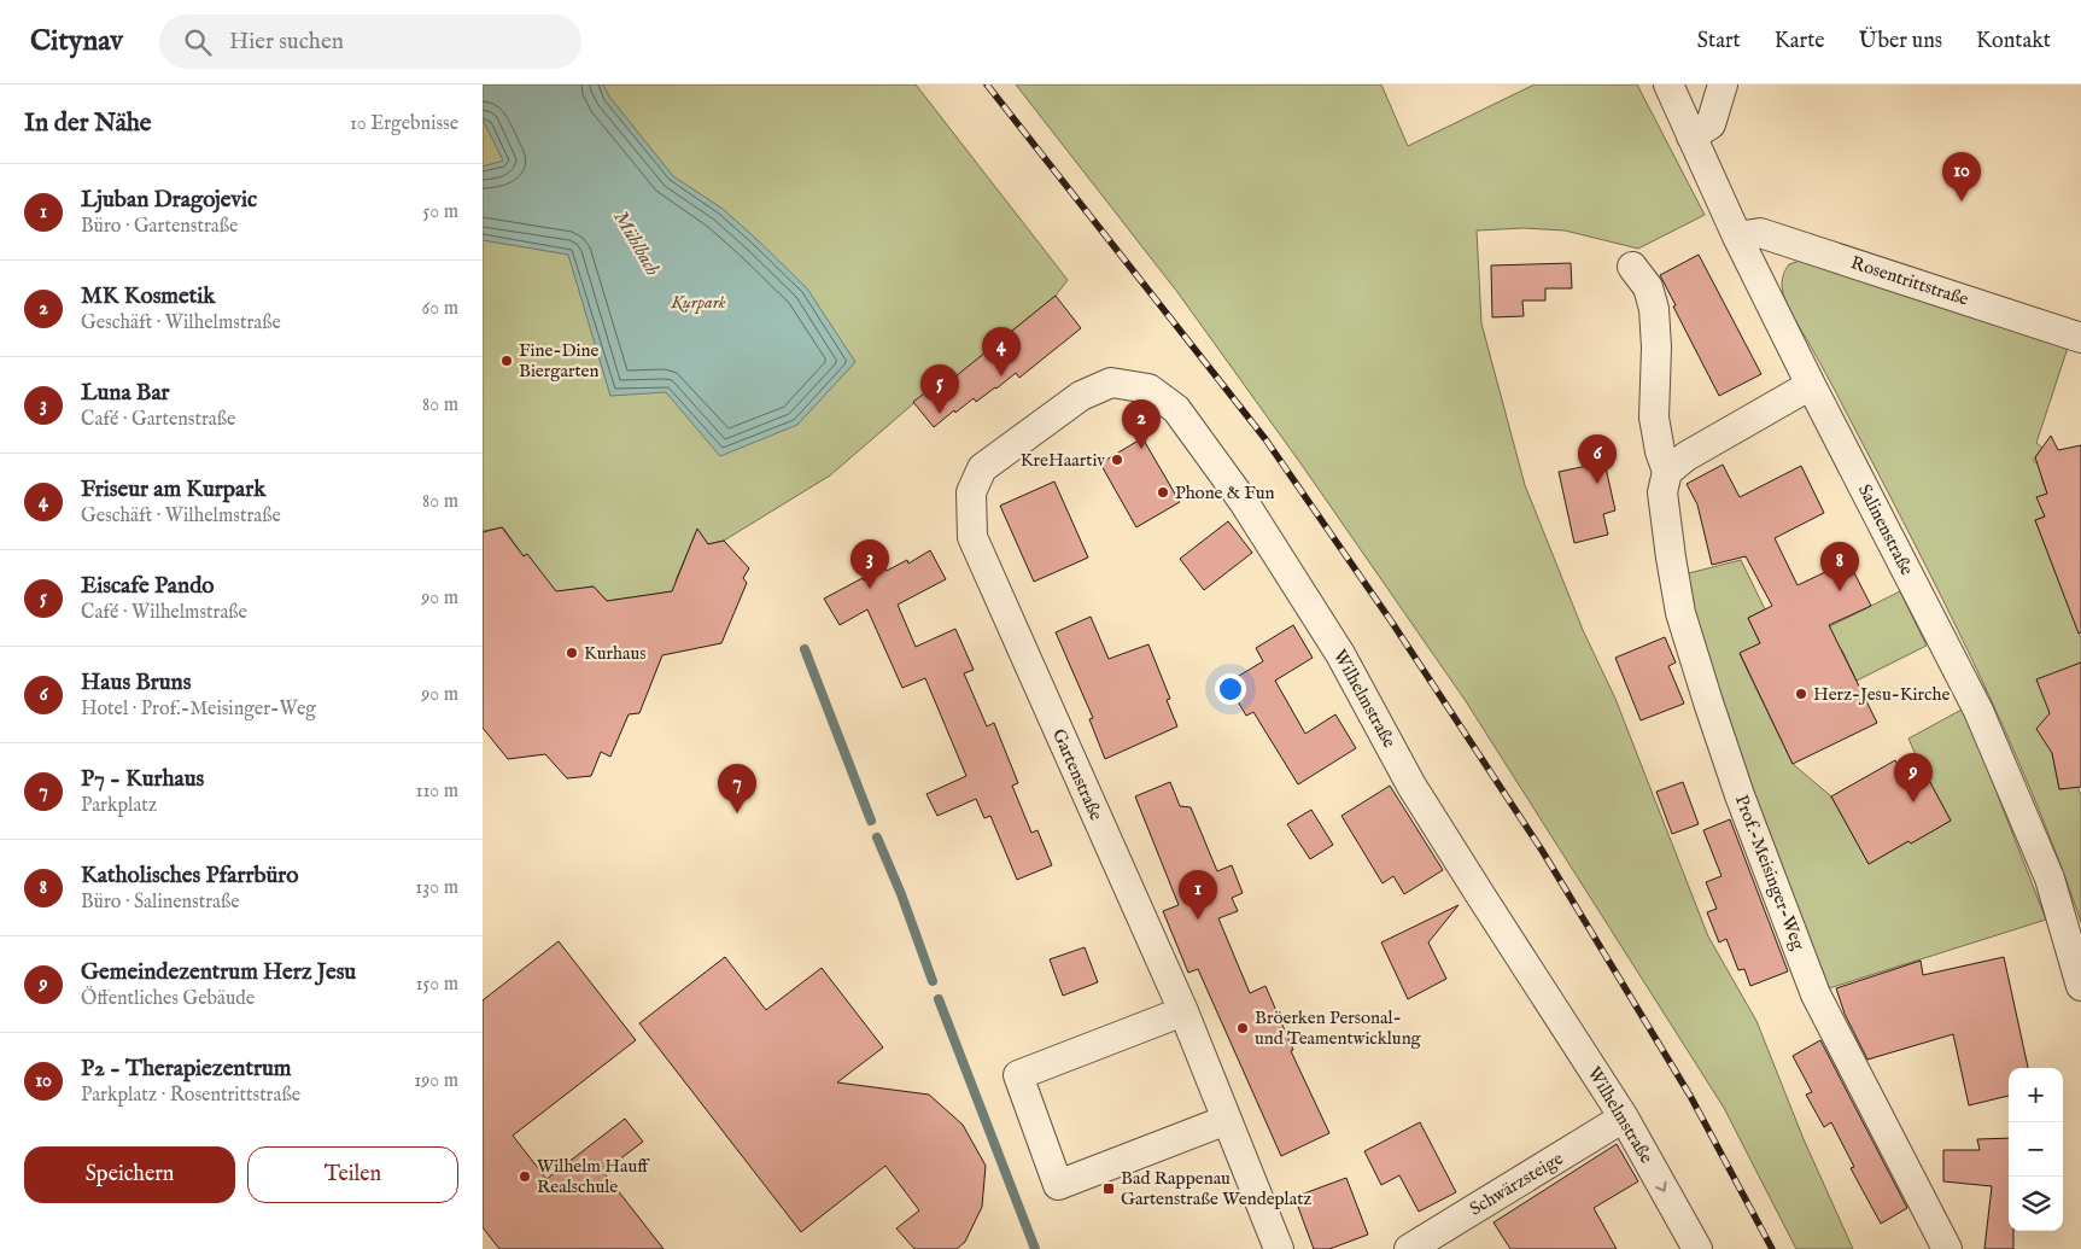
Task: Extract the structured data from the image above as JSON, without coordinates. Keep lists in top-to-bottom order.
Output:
{
  "streets": {
    "street": [
      "Rosentrittstraße",
      "Salinenstraße",
      "Wilhelmstraße",
      "Gartenstraße",
      "Prof.-Meisinger-Weg",
      "Schwärzsteige"
    ]
  },
  "crossings": [
    ["Rosentrittstraße", "Salinenstraße"],
    ["Wilhelmstraße", "Gartenstraße"],
    ["Wilhelmstraße", "Schwärzsteige"]
  ],
  "water": ["Mühlbach"],
  "parks": ["Kurpark"],
  "places": {
    "other": [
      "Fine-Dine Biergarten",
      "KreHaartiv",
      "Phone & Fun",
      "Kurhaus",
      "Herz-Jesu-Kirche",
      "Bröerken Personal- und Teamentwicklung",
      "Wilhelm Hauff Realschule"
    ],
    "transit": ["Bad Rappenau Gartenstraße Wendeplatz"]
  },
  "page": {
    "header": "Citynav",
    "search": "Hier suchen",
    "nav": [
      "Start",
      "Karte",
      "Über uns",
      "Kontakt"
    ],
    "heading": ["In der Nähe", "10 Ergebnisse"],
    "pins": [
      "10",
      "4",
      "5",
      "2",
      "6",
      "3",
      "8",
      "9",
      "7",
      "1"
    ],
    "list": [
      {
        "mark": "1",
        "name": "Ljuban Dragojevic",
        "note": "Büro · Gartenstraße",
        "value": "50 m"
      },
      {
        "mark": "2",
        "name": "MK Kosmetik",
        "note": "Geschäft · Wilhelmstraße",
        "value": "60 m"
      },
      {
        "mark": "3",
        "name": "Luna Bar",
        "note": "Café · Gartenstraße",
        "value": "80 m"
      },
      {
        "mark": "4",
        "name": "Friseur am Kurpark",
        "note": "Geschäft · Wilhelmstraße",
        "value": "80 m"
      },
      {
        "mark": "5",
        "name": "Eiscafe Pando",
        "note": "Café · Wilhelmstraße",
        "value": "90 m"
      },
      {
        "mark": "6",
        "name": "Haus Bruns",
        "note": "Hotel · Prof.-Meisinger-Weg",
        "value": "90 m"
      },
      {
        "mark": "7",
        "name": "P7 - Kurhaus",
        "note": "Parkplatz",
        "value": "110 m"
      },
      {
        "mark": "8",
        "name": "Katholisches Pfarrbüro",
        "note": "Büro · Salinenstraße",
        "value": "130 m"
      },
      {
        "mark": "9",
        "name": "Gemeindezentrum Herz Jesu",
        "note": "Öffentliches Gebäude",
        "value": "150 m"
      },
      {
        "mark": "10",
        "name": "P2 - Therapiezentrum",
        "note": "Parkplatz · Rosentrittstraße",
        "value": "190 m"
      }
    ],
    "map_buttons": ["+", "−"],
    "buttons": ["Speichern", "Teilen"]
  }
}
